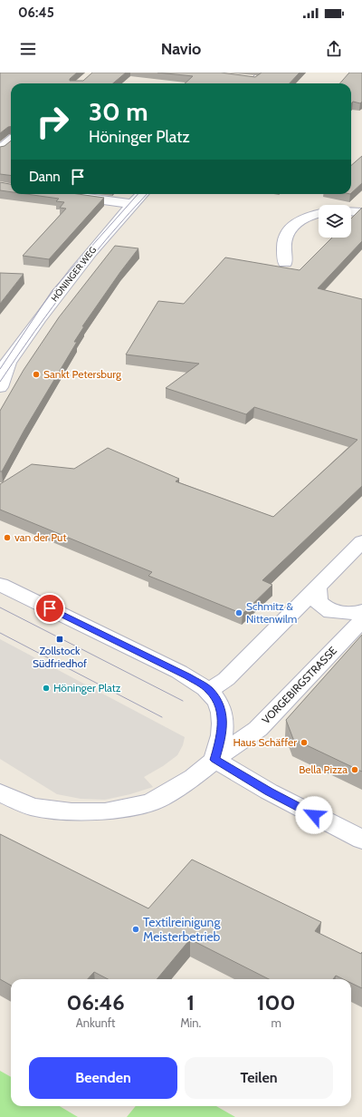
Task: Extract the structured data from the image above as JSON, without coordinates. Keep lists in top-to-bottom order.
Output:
{
  "streets": {
    "street": ["HÖNINGER WEG", "VORGEBIRGSTRASSE"]
  },
  "places": {
    "other": [
      "Sankt Petersburg",
      "van der Put",
      "Schmitz & Nittenwilm",
      "Höninger Platz",
      "Haus Schäffer",
      "Bella Pizza",
      "Textilreinigung Meisterbetrieb"
    ],
    "transit": ["Zollstock Südfriedhof"]
  },
  "page": {
    "status": "06:45",
    "header": "Navio",
    "turn": ["30 m", "Höninger Platz"],
    "then": "Dann",
    "eta": [
      "06:46",
      "Ankunft",
      "1",
      "Min.",
      "100",
      "m"
    ],
    "buttons": ["Beenden", "Teilen"]
  }
}
